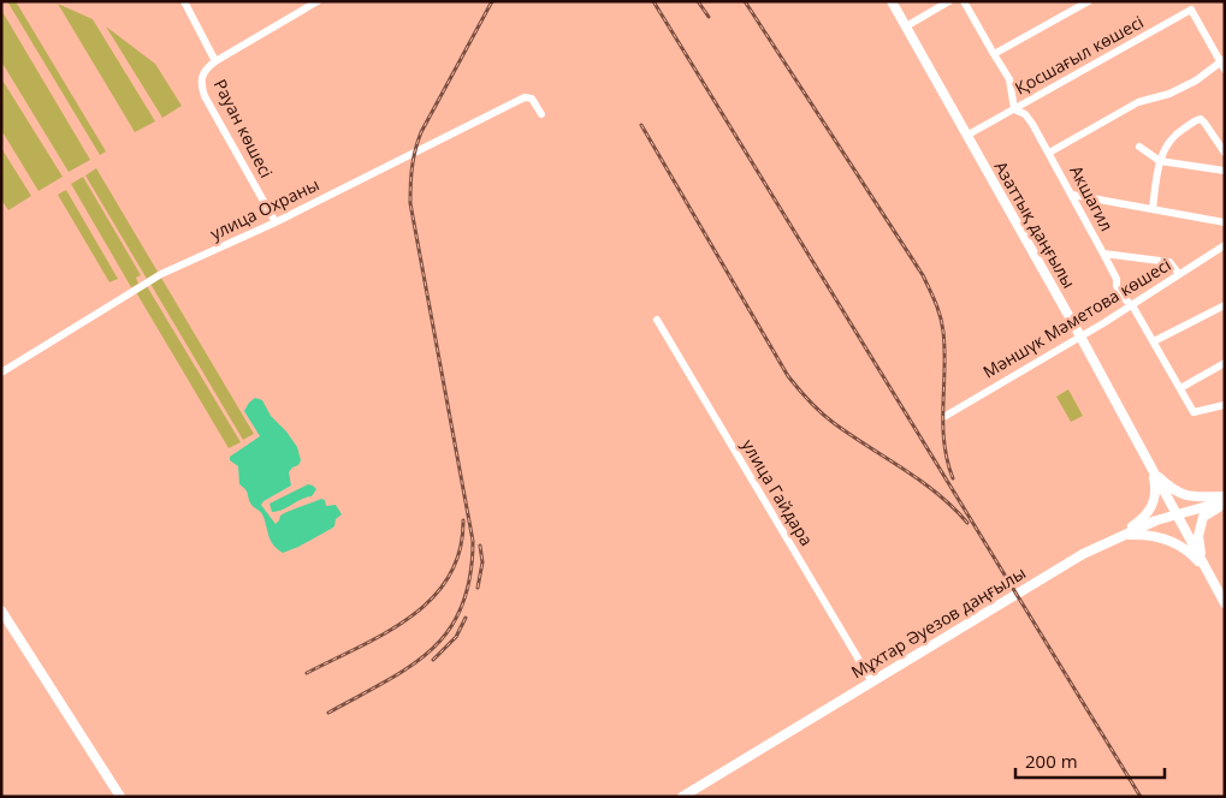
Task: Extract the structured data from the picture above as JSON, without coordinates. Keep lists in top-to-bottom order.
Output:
{
  "streets": {
    "main road": ["Азаттық даңғылы", "Мұхтар Әуезов даңғылы"],
    "street": [
      "Қосшағыл көшесі",
      "Рауан көшесі",
      "Акшагил",
      "улица Охраны",
      "Мәншүк Мәметова көшесі",
      "улица Гайдара"
    ]
  },
  "crossings": [
    ["Қосшағыл көшесі", "Акшагил"],
    ["Қосшағыл көшесі", "Азаттық даңғылы"],
    ["Рауан көшесі", "улица Охраны"],
    ["Акшагил", "Мәншүк Мәметова көшесі"],
    ["Азаттық даңғылы", "Мәншүк Мәметова көшесі"],
    ["Азаттық даңғылы", "Мұхтар Әуезов даңғылы"],
    ["улица Гайдара", "Мұхтар Әуезов даңғылы"]
  ],
  "scale_bar": "200 m"
}
